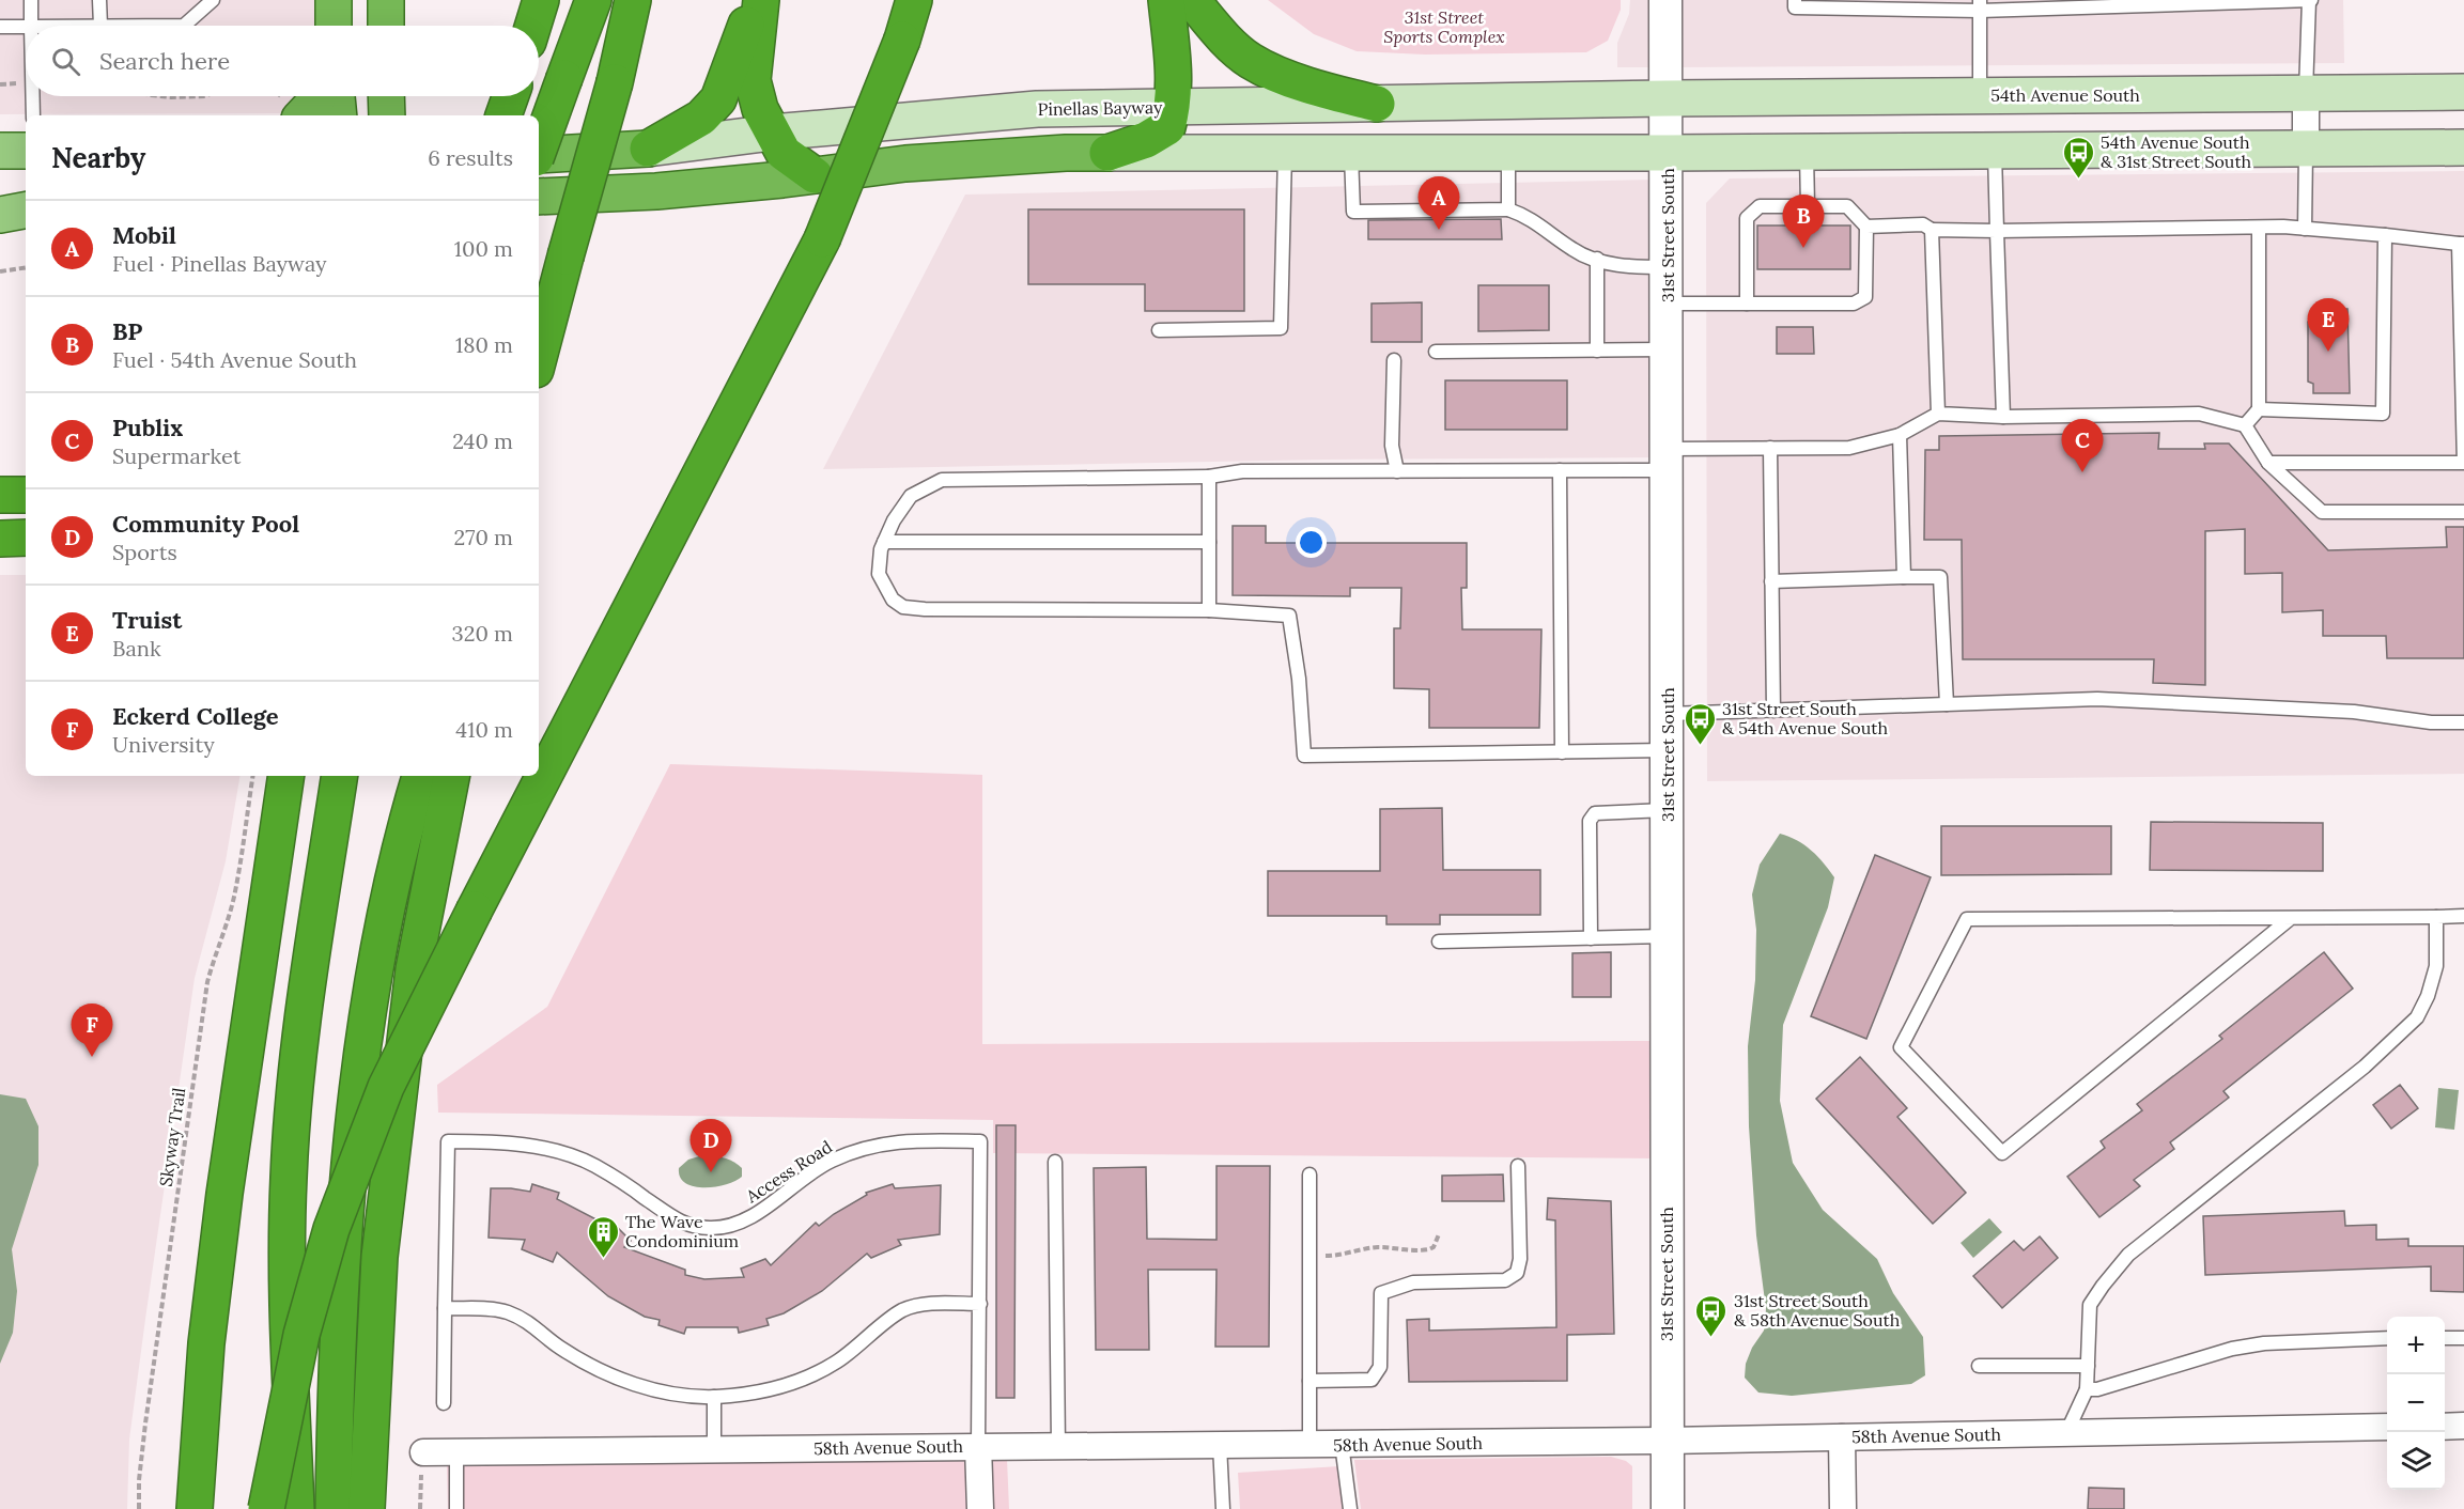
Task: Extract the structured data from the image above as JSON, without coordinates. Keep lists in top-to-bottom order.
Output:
{
  "streets": {
    "highway": ["Pinellas Bayway"],
    "main road": ["54th Avenue South"],
    "street": ["31st Street South", "58th Avenue South"],
    "lane": ["Access Road"],
    "path": ["Skyway Trail"]
  },
  "crossings": [
    ["54th Avenue South", "Pinellas Bayway"],
    ["54th Avenue South", "31st Street South"],
    ["Pinellas Bayway", "31st Street South"],
    ["31st Street South", "58th Avenue South"],
    ["Access Road", "58th Avenue South"]
  ],
  "parks": ["31st Street Sports Complex"],
  "places": {
    "bus stop": ["54th Avenue South & 31st Street South", "31st Street South & 54th Avenue South", "31st Street South & 58th Avenue South"],
    "building": ["The Wave Condominium"]
  },
  "page": {
    "search": "Search here",
    "heading": ["Nearby", "6 results"],
    "pins": [
      "A",
      "B",
      "E",
      "C",
      "F",
      "D"
    ],
    "list": [
      {
        "mark": "A",
        "name": "Mobil",
        "note": "Fuel · Pinellas Bayway",
        "value": "100 m"
      },
      {
        "mark": "B",
        "name": "BP",
        "note": "Fuel · 54th Avenue South",
        "value": "180 m"
      },
      {
        "mark": "C",
        "name": "Publix",
        "note": "Supermarket",
        "value": "240 m"
      },
      {
        "mark": "D",
        "name": "Community Pool",
        "note": "Sports",
        "value": "270 m"
      },
      {
        "mark": "E",
        "name": "Truist",
        "note": "Bank",
        "value": "320 m"
      },
      {
        "mark": "F",
        "name": "Eckerd College",
        "note": "University",
        "value": "410 m"
      }
    ],
    "map_buttons": ["+", "−"]
  }
}
